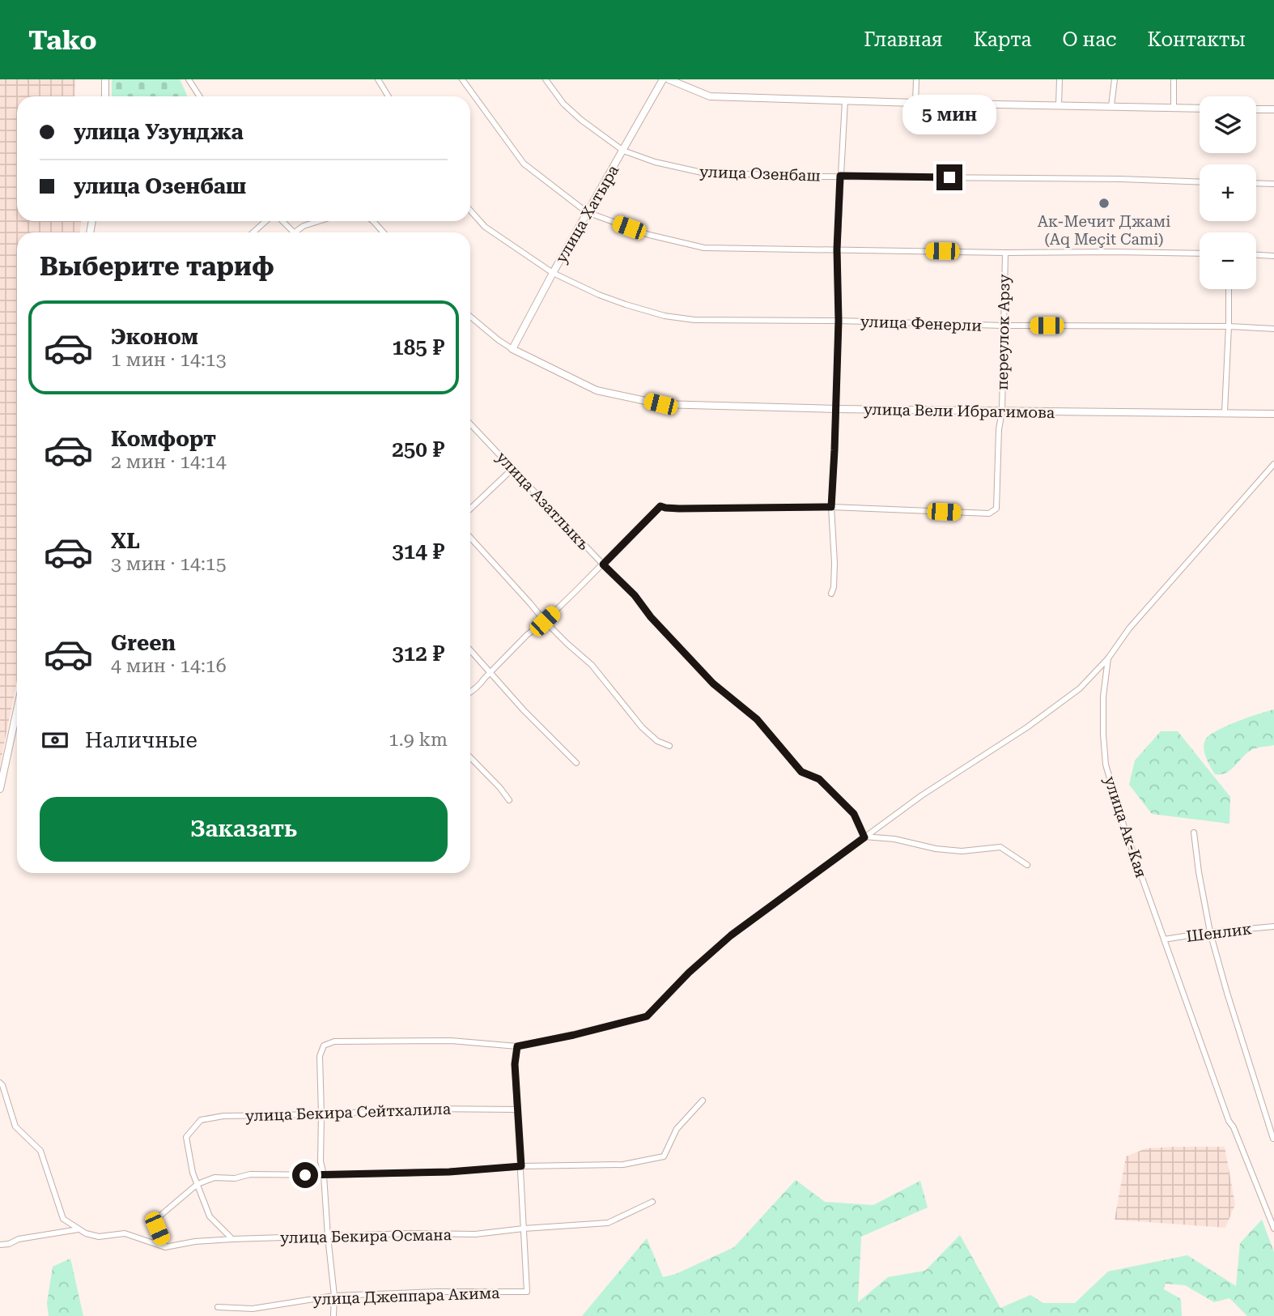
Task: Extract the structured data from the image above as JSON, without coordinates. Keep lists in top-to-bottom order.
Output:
{
  "streets": {
    "street": [
      "улица Озенбаш",
      "улица Хатыра",
      "улица Фенерли",
      "переулок Арзу",
      "улица Вели Ибрагимова",
      "улица Азатлыкъ",
      "улица Ак-Кая",
      "Шенлик",
      "улица Бекира Сейтхалила",
      "улица Бекира Османа",
      "улица Джеппара Акима"
    ]
  },
  "crossings": [
    ["улица Озенбаш", "улица Хатыра"],
    ["улица Хатыра", "улица Фенерли"],
    ["улица Хатыра", "улица Вели Ибрагимова"],
    ["улица Фенерли", "переулок Арзу"],
    ["переулок Арзу", "улица Вели Ибрагимова"],
    ["улица Ак-Кая", "Шенлик"],
    ["улица Бекира Османа", "улица Джеппара Акима"]
  ],
  "places": ["Ак-Мечит Джамі (Aq Meçit Cami)"],
  "page": {
    "header": "Tako",
    "nav": [
      "Главная",
      "Карта",
      "О нас",
      "Контакты"
    ],
    "bubble": "5 мин",
    "map_buttons": ["+", "−"],
    "banner": ["улица Узунджа", "улица Озенбаш"],
    "heading": "Выберите тариф",
    "list": [
      {
        "name": "Эконом",
        "note": "1 мин · 14:13",
        "value": "185 ₽"
      },
      {
        "name": "Комфорт",
        "note": "2 мин · 14:14",
        "value": "250 ₽"
      },
      {
        "name": "XL",
        "note": "3 мин · 14:15",
        "value": "314 ₽"
      },
      {
        "name": "Green",
        "note": "4 мин · 14:16",
        "value": "312 ₽"
      }
    ],
    "pay": ["Наличные", "1.9 km"],
    "buttons": "Заказать"
  }
}
